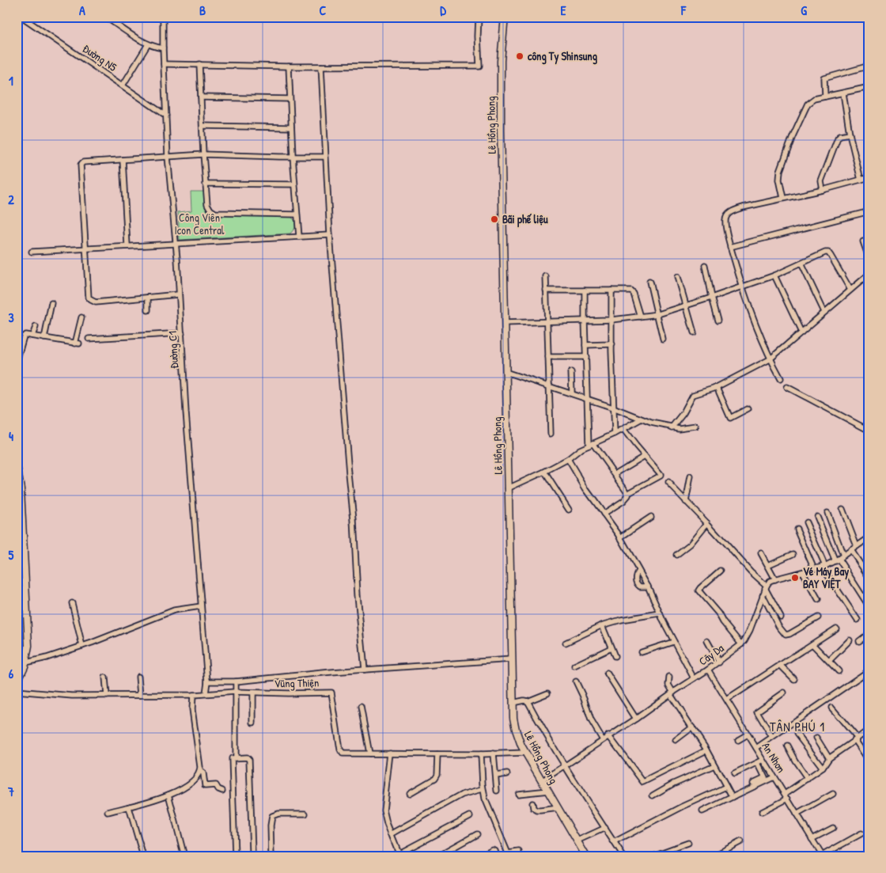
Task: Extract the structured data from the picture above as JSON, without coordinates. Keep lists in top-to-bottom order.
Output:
{
  "streets": {
    "main road": ["Lê Hồng Phong"],
    "street": [
      "Đường N5",
      "Đường C1",
      "Cây Da",
      "Vũng Thiện",
      "An Nhơn"
    ]
  },
  "crossings": [
    ["Đường N5", "Đường C1"],
    ["Lê Hồng Phong", "Cây Da"],
    ["Lê Hồng Phong", "Vũng Thiện"],
    ["Đường C1", "Vũng Thiện"],
    ["Cây Da", "An Nhơn"]
  ],
  "districts": ["TÂN PHÚ 1"],
  "parks": ["Công Viên Icon Central"],
  "places": ["công Ty Shinsung", "Bãi phế liệu", "Vé Máy Bay BAY VIỆT"],
  "grid": {
    "columns": [
      "A",
      "B",
      "C",
      "D",
      "E",
      "F",
      "G"
    ],
    "rows": [
      "1",
      "2",
      "3",
      "4",
      "5",
      "6",
      "7"
    ]
  }
}
